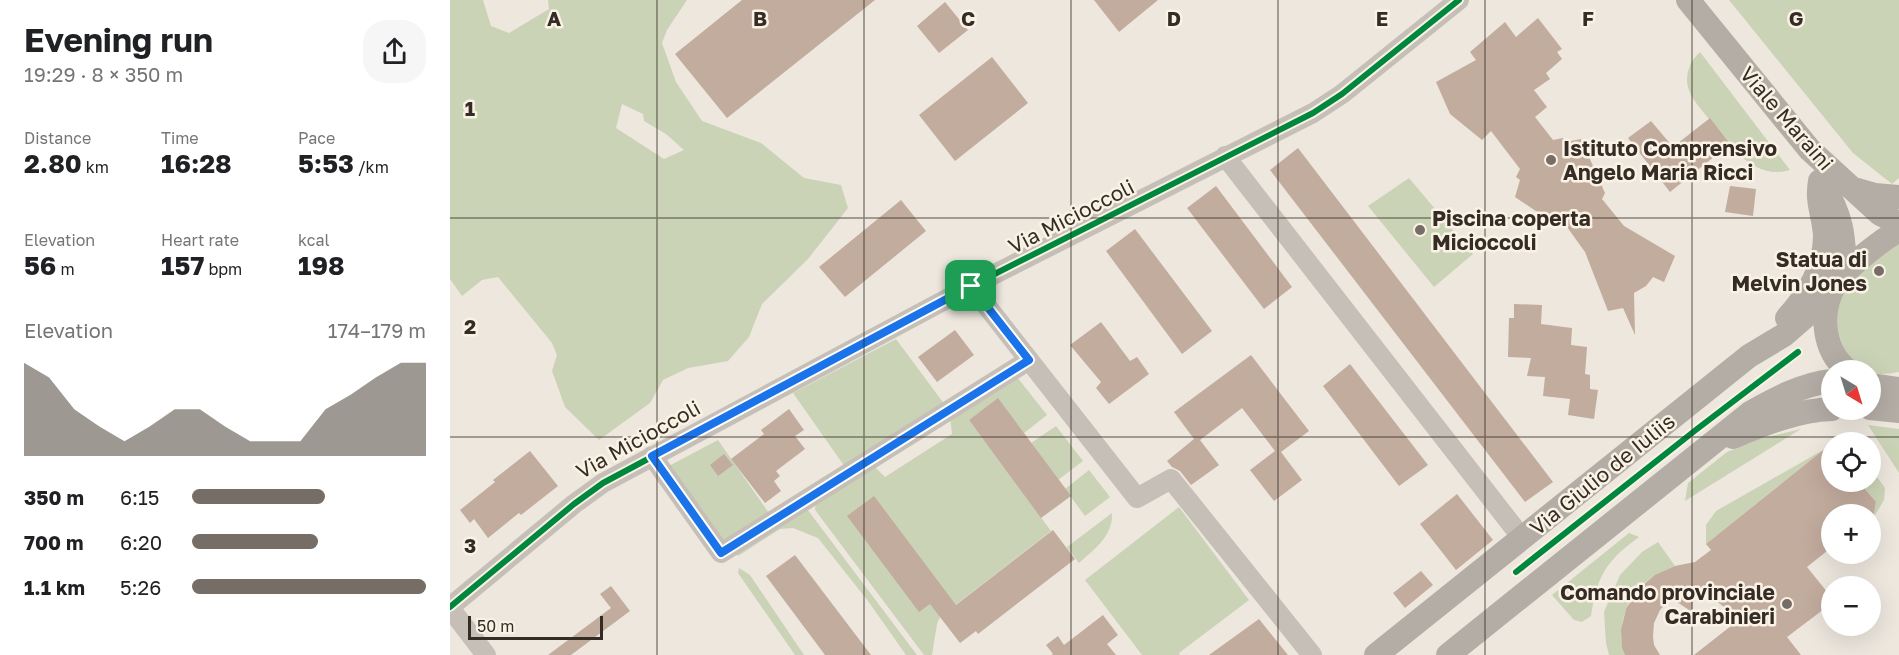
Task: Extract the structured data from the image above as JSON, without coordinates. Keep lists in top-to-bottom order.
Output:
{
  "streets": {
    "main road": ["Viale Maraini", "Via Giulio de Iuliis"],
    "street": ["Via Micioccoli"]
  },
  "places": [
    "Istituto Comprensivo Angelo Maria Ricci",
    "Piscina coperta Micioccoli",
    "Statua di Melvin Jones",
    "Comando provinciale Carabinieri"
  ],
  "scale_bar": "50 m",
  "north": "bottom right",
  "page": {
    "heading": ["Evening run", "19:29 · 8 × 350 m"],
    "stats": [
      ["Distance", "2.80 km"],
      ["Time", "16:28"],
      ["Pace", "5:53 /km"],
      ["Elevation", "56 m"],
      ["Heart rate", "157 bpm"],
      ["kcal", "198"]
    ],
    "chart": ["Elevation", "174–179 m"],
    "map_buttons": ["+", "−"],
    "list": [
      {
        "name": "350 m",
        "note": "6:15"
      },
      {
        "name": "700 m",
        "note": "6:20"
      },
      {
        "name": "1.1 km",
        "note": "5:26"
      }
    ],
    "scale": "50 m"
  },
  "grid": {
    "columns": [
      "A",
      "B",
      "C",
      "D",
      "E",
      "F",
      "G"
    ],
    "rows": ["1", "2", "3"]
  }
}
